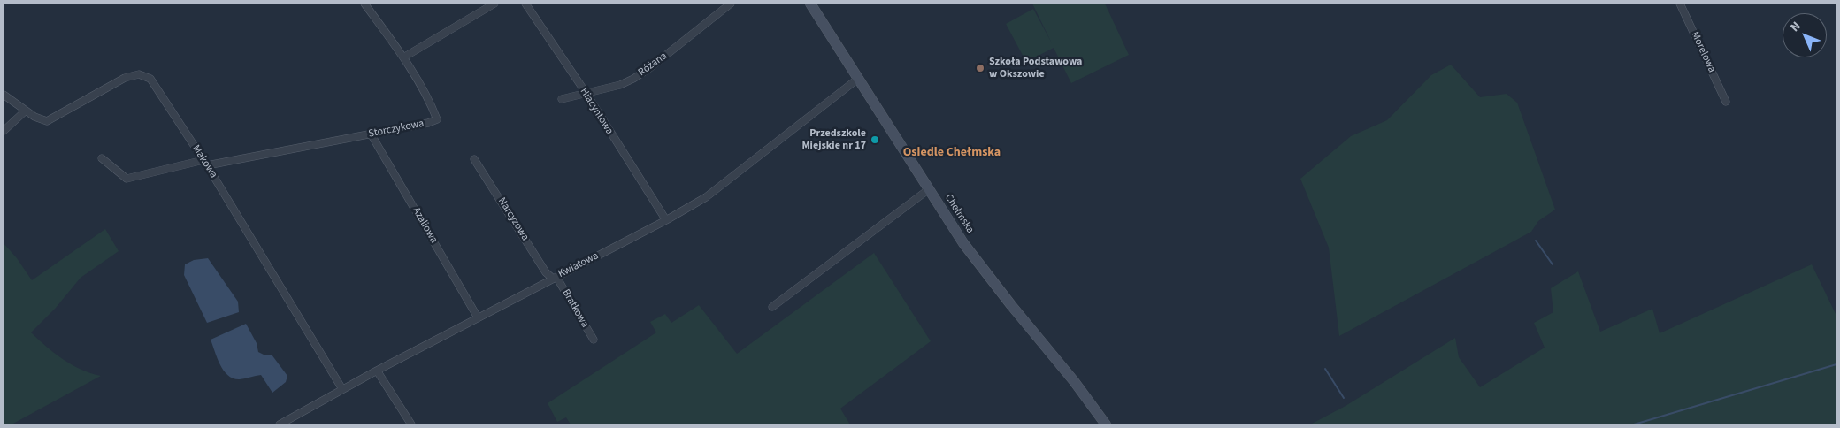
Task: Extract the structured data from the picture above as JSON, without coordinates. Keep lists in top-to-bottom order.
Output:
{
  "streets": {
    "main road": ["Chełmska"],
    "street": [
      "Morelowa",
      "Różana",
      "Hiacyntowa",
      "Storczykowa",
      "Makowa",
      "Narcyzowa",
      "Azaliowa",
      "Kwiatowa",
      "Bratkowa"
    ]
  },
  "crossings": [
    ["Różana", "Hiacyntowa"],
    ["Hiacyntowa", "Kwiatowa"],
    ["Storczykowa", "Makowa"],
    ["Storczykowa", "Azaliowa"],
    ["Makowa", "Kwiatowa"],
    ["Chełmska", "Kwiatowa"],
    ["Narcyzowa", "Kwiatowa"],
    ["Narcyzowa", "Bratkowa"],
    ["Azaliowa", "Kwiatowa"],
    ["Kwiatowa", "Bratkowa"]
  ],
  "districts": ["Osiedle Chełmska"],
  "places": ["Szkoła Podstawowa w Okszowie", "Przedszkole Miejskie nr 17"],
  "north": "top left"
}
